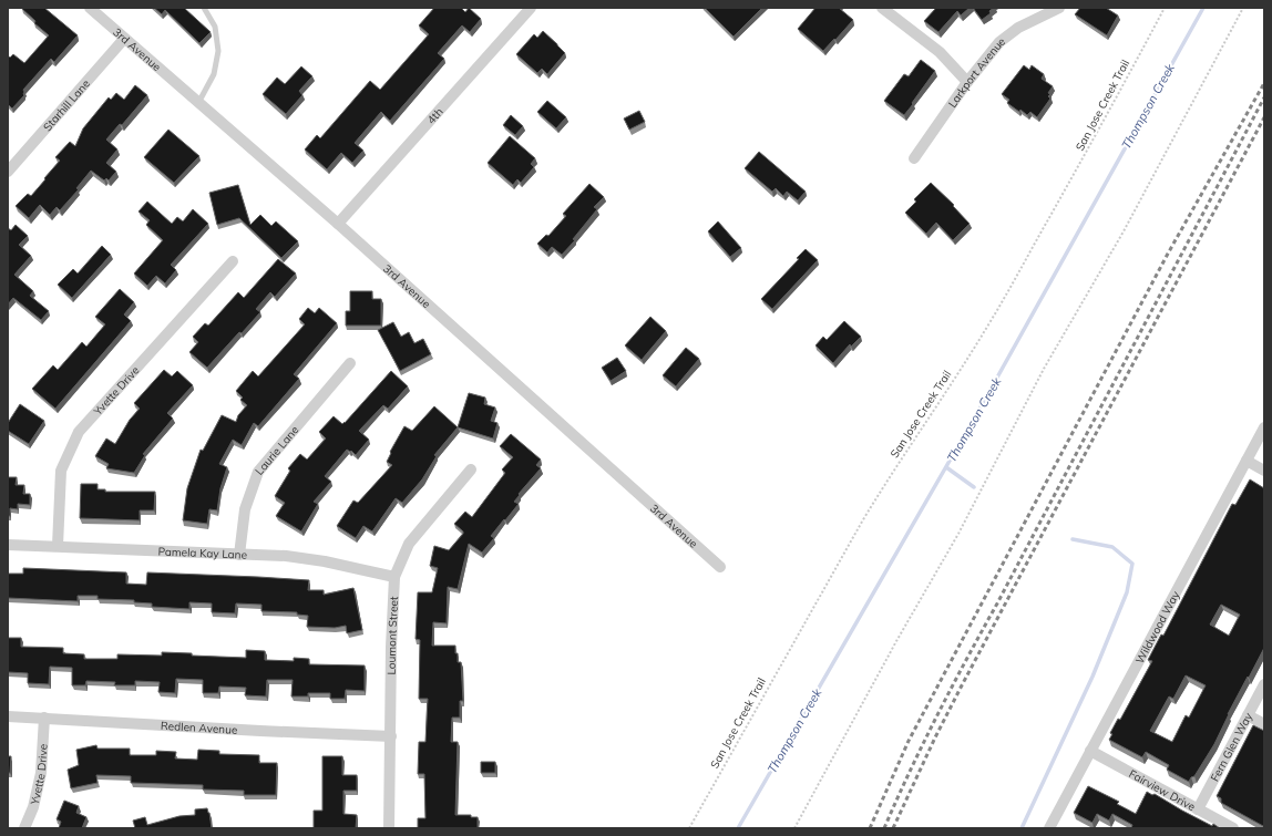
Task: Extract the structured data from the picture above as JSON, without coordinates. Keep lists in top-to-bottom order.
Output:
{
  "streets": {
    "street": [
      "3rd Avenue",
      "Larkport Avenue",
      "Starhill Lane",
      "4th",
      "Yvette Drive",
      "Laurie Lane",
      "Pamela Kay Lane",
      "Wildwood Way",
      "Loumont Street",
      "Redlen Avenue",
      "Fern Glen Way",
      "Fairview Drive"
    ],
    "path": ["San Jose Creek Trail"]
  },
  "crossings": [
    ["3rd Avenue", "Starhill Lane"],
    ["3rd Avenue", "4th"],
    ["Yvette Drive", "Pamela Kay Lane"],
    ["Yvette Drive", "Redlen Avenue"],
    ["Laurie Lane", "Pamela Kay Lane"],
    ["Pamela Kay Lane", "Loumont Street"],
    ["Wildwood Way", "Fairview Drive"],
    ["Loumont Street", "Redlen Avenue"],
    ["Fern Glen Way", "Fairview Drive"]
  ],
  "water": ["Thompson Creek"]
}
